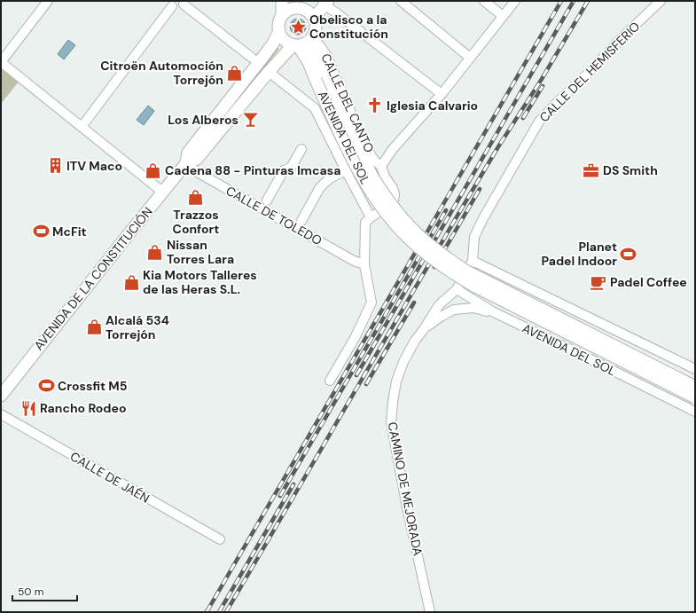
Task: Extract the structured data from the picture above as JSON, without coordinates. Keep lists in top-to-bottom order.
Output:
{
  "streets": {
    "main road": ["AVENIDA DEL SOL", "AVENIDA DE LA CONSTITUCIÓN"],
    "street": [
      "CALLE DEL HEMISFERIO",
      "CALLE DEL CANTO",
      "CALLE DE TOLEDO",
      "CALLE DE JAÉN",
      "CAMINO DE MEJORADA"
    ]
  },
  "crossings": [
    ["CALLE DEL CANTO", "AVENIDA DEL SOL"],
    ["CALLE DEL CANTO", "AVENIDA DE LA CONSTITUCIÓN"],
    ["AVENIDA DEL SOL", "AVENIDA DE LA CONSTITUCIÓN"],
    ["AVENIDA DEL SOL", "CAMINO DE MEJORADA"],
    ["CALLE DE TOLEDO", "AVENIDA DE LA CONSTITUCIÓN"]
  ],
  "places": {
    "place": ["Obelisco a la Constitución"],
    "shop": [
      "Citroën Automoción Torrejón",
      "Cadena 88 - Pinturas Imcasa",
      "Trazzos Confort",
      "Nissan Torres Lara",
      "Kia Motors Talleres de las Heras S.L.",
      "Alcalá 534 Torrejón"
    ],
    "church": ["Iglesia Calvario"],
    "bar": ["Los Alberos"],
    "building": ["ITV Maco"],
    "office": ["DS Smith"],
    "sports": ["McFit", "Planet Padel Indoor", "Crossfit M5"],
    "cafe": ["Padel Coffee"],
    "restaurant": ["Rancho Rodeo"]
  },
  "scale_bar": "50 m"
}
